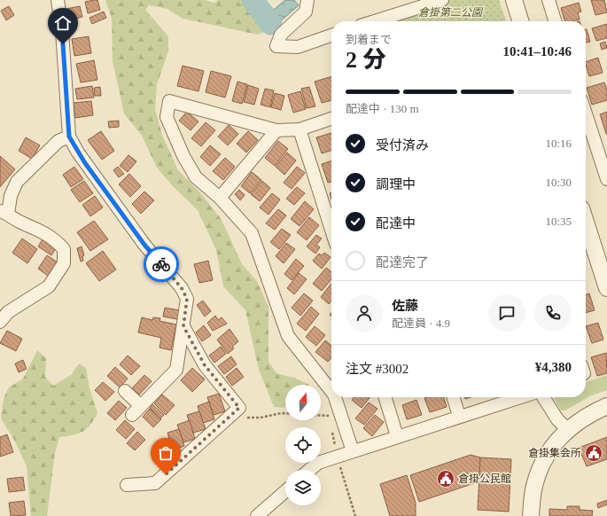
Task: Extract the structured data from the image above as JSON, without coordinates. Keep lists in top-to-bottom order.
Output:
{
  "parks": ["倉掛第二公園"],
  "places": {
    "public building": ["倉掛集会所", "倉掛公民館"]
  },
  "north": "top",
  "page": {
    "heading": ["2 分", "到着まで", "10:41–10:46"],
    "panel": [
      "佐藤",
      "配達員 · 4.9",
      "注文 #3002",
      "¥4,380"
    ],
    "bar": "配達中 · 130 m",
    "list": [
      ["受付済み", "10:16"],
      ["調理中", "10:30"],
      ["配達中", "10:35"],
      "配達完了"
    ]
  }
}
